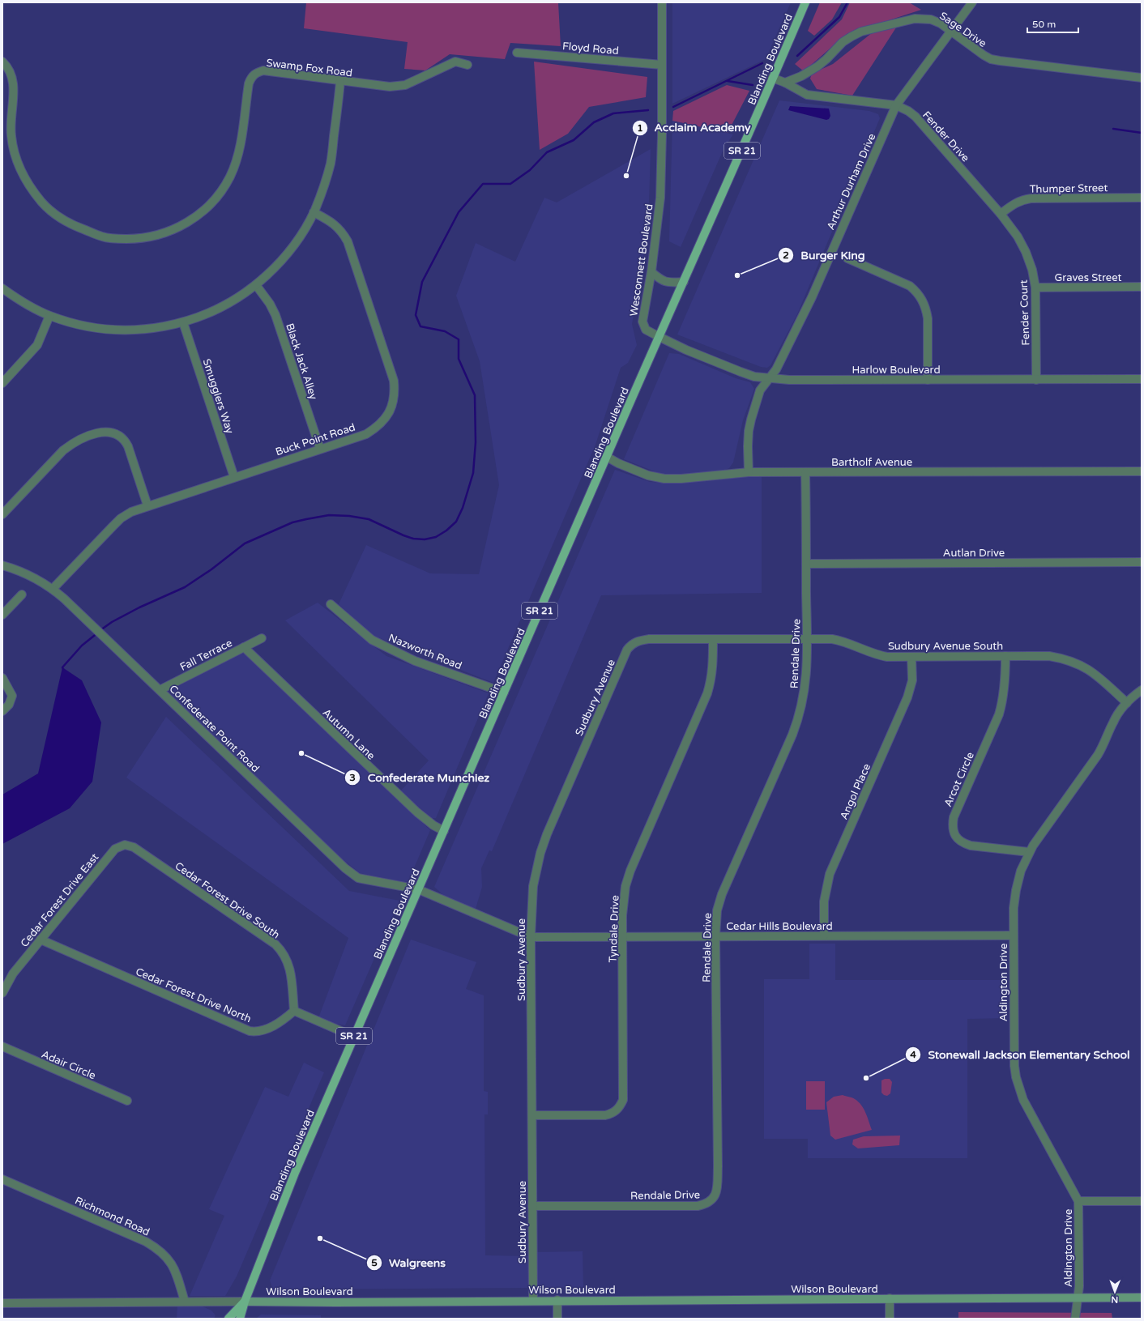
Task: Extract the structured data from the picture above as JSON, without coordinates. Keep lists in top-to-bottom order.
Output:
{
  "streets": {
    "main road": ["Blanding Boulevard", "SR 21", "Wilson Boulevard"],
    "street": [
      "Sage Drive",
      "Floyd Road",
      "Swamp Fox Road",
      "Fender Drive",
      "Arthur Durham Drive",
      "Thumper Street",
      "Wesconnett Boulevard",
      "Graves Street",
      "Fender Court",
      "Black Jack Alley",
      "Harlow Boulevard",
      "Smugglers Way",
      "Buck Point Road",
      "Bartholf Avenue",
      "Autlan Drive",
      "Sudbury Avenue South",
      "Nazworth Road",
      "Rendale Drive",
      "Fall Terrace",
      "Sudbury Avenue",
      "Confederate Point Road",
      "Autumn Lane",
      "Arcot Circle",
      "Angol Place",
      "Cedar Forest Drive East",
      "Cedar Forest Drive South",
      "Cedar Hills Boulevard",
      "Tyndale Drive",
      "Aldington Drive",
      "Cedar Forest Drive North",
      "Adair Circle",
      "Richmond Road"
    ]
  },
  "crossings": [
    ["Sage Drive", "Fender Drive"],
    ["Sage Drive", "Arthur Durham Drive"],
    ["Floyd Road", "Wesconnett Boulevard"],
    ["Blanding Boulevard", "Wesconnett Boulevard"],
    ["Blanding Boulevard", "Harlow Boulevard"],
    ["Blanding Boulevard", "Bartholf Avenue"],
    ["Blanding Boulevard", "Nazworth Road"],
    ["Blanding Boulevard", "Confederate Point Road"],
    ["Blanding Boulevard", "Autumn Lane"],
    ["Blanding Boulevard", "Cedar Hills Boulevard"],
    ["Blanding Boulevard", "Wilson Boulevard"],
    ["Fender Drive", "Arthur Durham Drive"],
    ["Fender Drive", "Thumper Street"],
    ["Fender Drive", "Fender Court"],
    ["Arthur Durham Drive", "Harlow Boulevard"],
    ["Arthur Durham Drive", "Bartholf Avenue"],
    ["Thumper Street", "Fender Court"],
    ["Wesconnett Boulevard", "Harlow Boulevard"],
    ["Graves Street", "Fender Court"],
    ["Fender Court", "Harlow Boulevard"],
    ["Black Jack Alley", "Buck Point Road"],
    ["Smugglers Way", "Buck Point Road"],
    ["Buck Point Road", "Confederate Point Road"],
    ["Bartholf Avenue", "Rendale Drive"],
    ["Autlan Drive", "Rendale Drive"],
    ["Sudbury Avenue South", "Rendale Drive"],
    ["Sudbury Avenue South", "Sudbury Avenue"],
    ["Sudbury Avenue South", "Arcot Circle"],
    ["Sudbury Avenue South", "Angol Place"],
    ["Sudbury Avenue South", "Tyndale Drive"],
    ["Sudbury Avenue South", "Aldington Drive"],
    ["Rendale Drive", "Sudbury Avenue"],
    ["Rendale Drive", "Cedar Hills Boulevard"],
    ["Fall Terrace", "Confederate Point Road"],
    ["Fall Terrace", "Autumn Lane"],
    ["Sudbury Avenue", "Cedar Hills Boulevard"],
    ["Sudbury Avenue", "Tyndale Drive"],
    ["Sudbury Avenue", "Wilson Boulevard"],
    ["Confederate Point Road", "Cedar Hills Boulevard"],
    ["Arcot Circle", "Aldington Drive"],
    ["Angol Place", "Cedar Hills Boulevard"],
    ["Cedar Forest Drive East", "Cedar Forest Drive South"],
    ["Cedar Forest Drive East", "Cedar Forest Drive North"],
    ["Cedar Forest Drive South", "Cedar Forest Drive North"],
    ["Cedar Hills Boulevard", "Tyndale Drive"],
    ["Cedar Hills Boulevard", "Aldington Drive"],
    ["Aldington Drive", "Wilson Boulevard"],
    ["Richmond Road", "Wilson Boulevard"]
  ],
  "places": [
    "Acclaim Academy",
    "Burger King",
    "Confederate Munchiez",
    "Stonewall Jackson Elementary School",
    "Walgreens"
  ],
  "scale_bar": "50 m",
  "north": "bottom"
}
